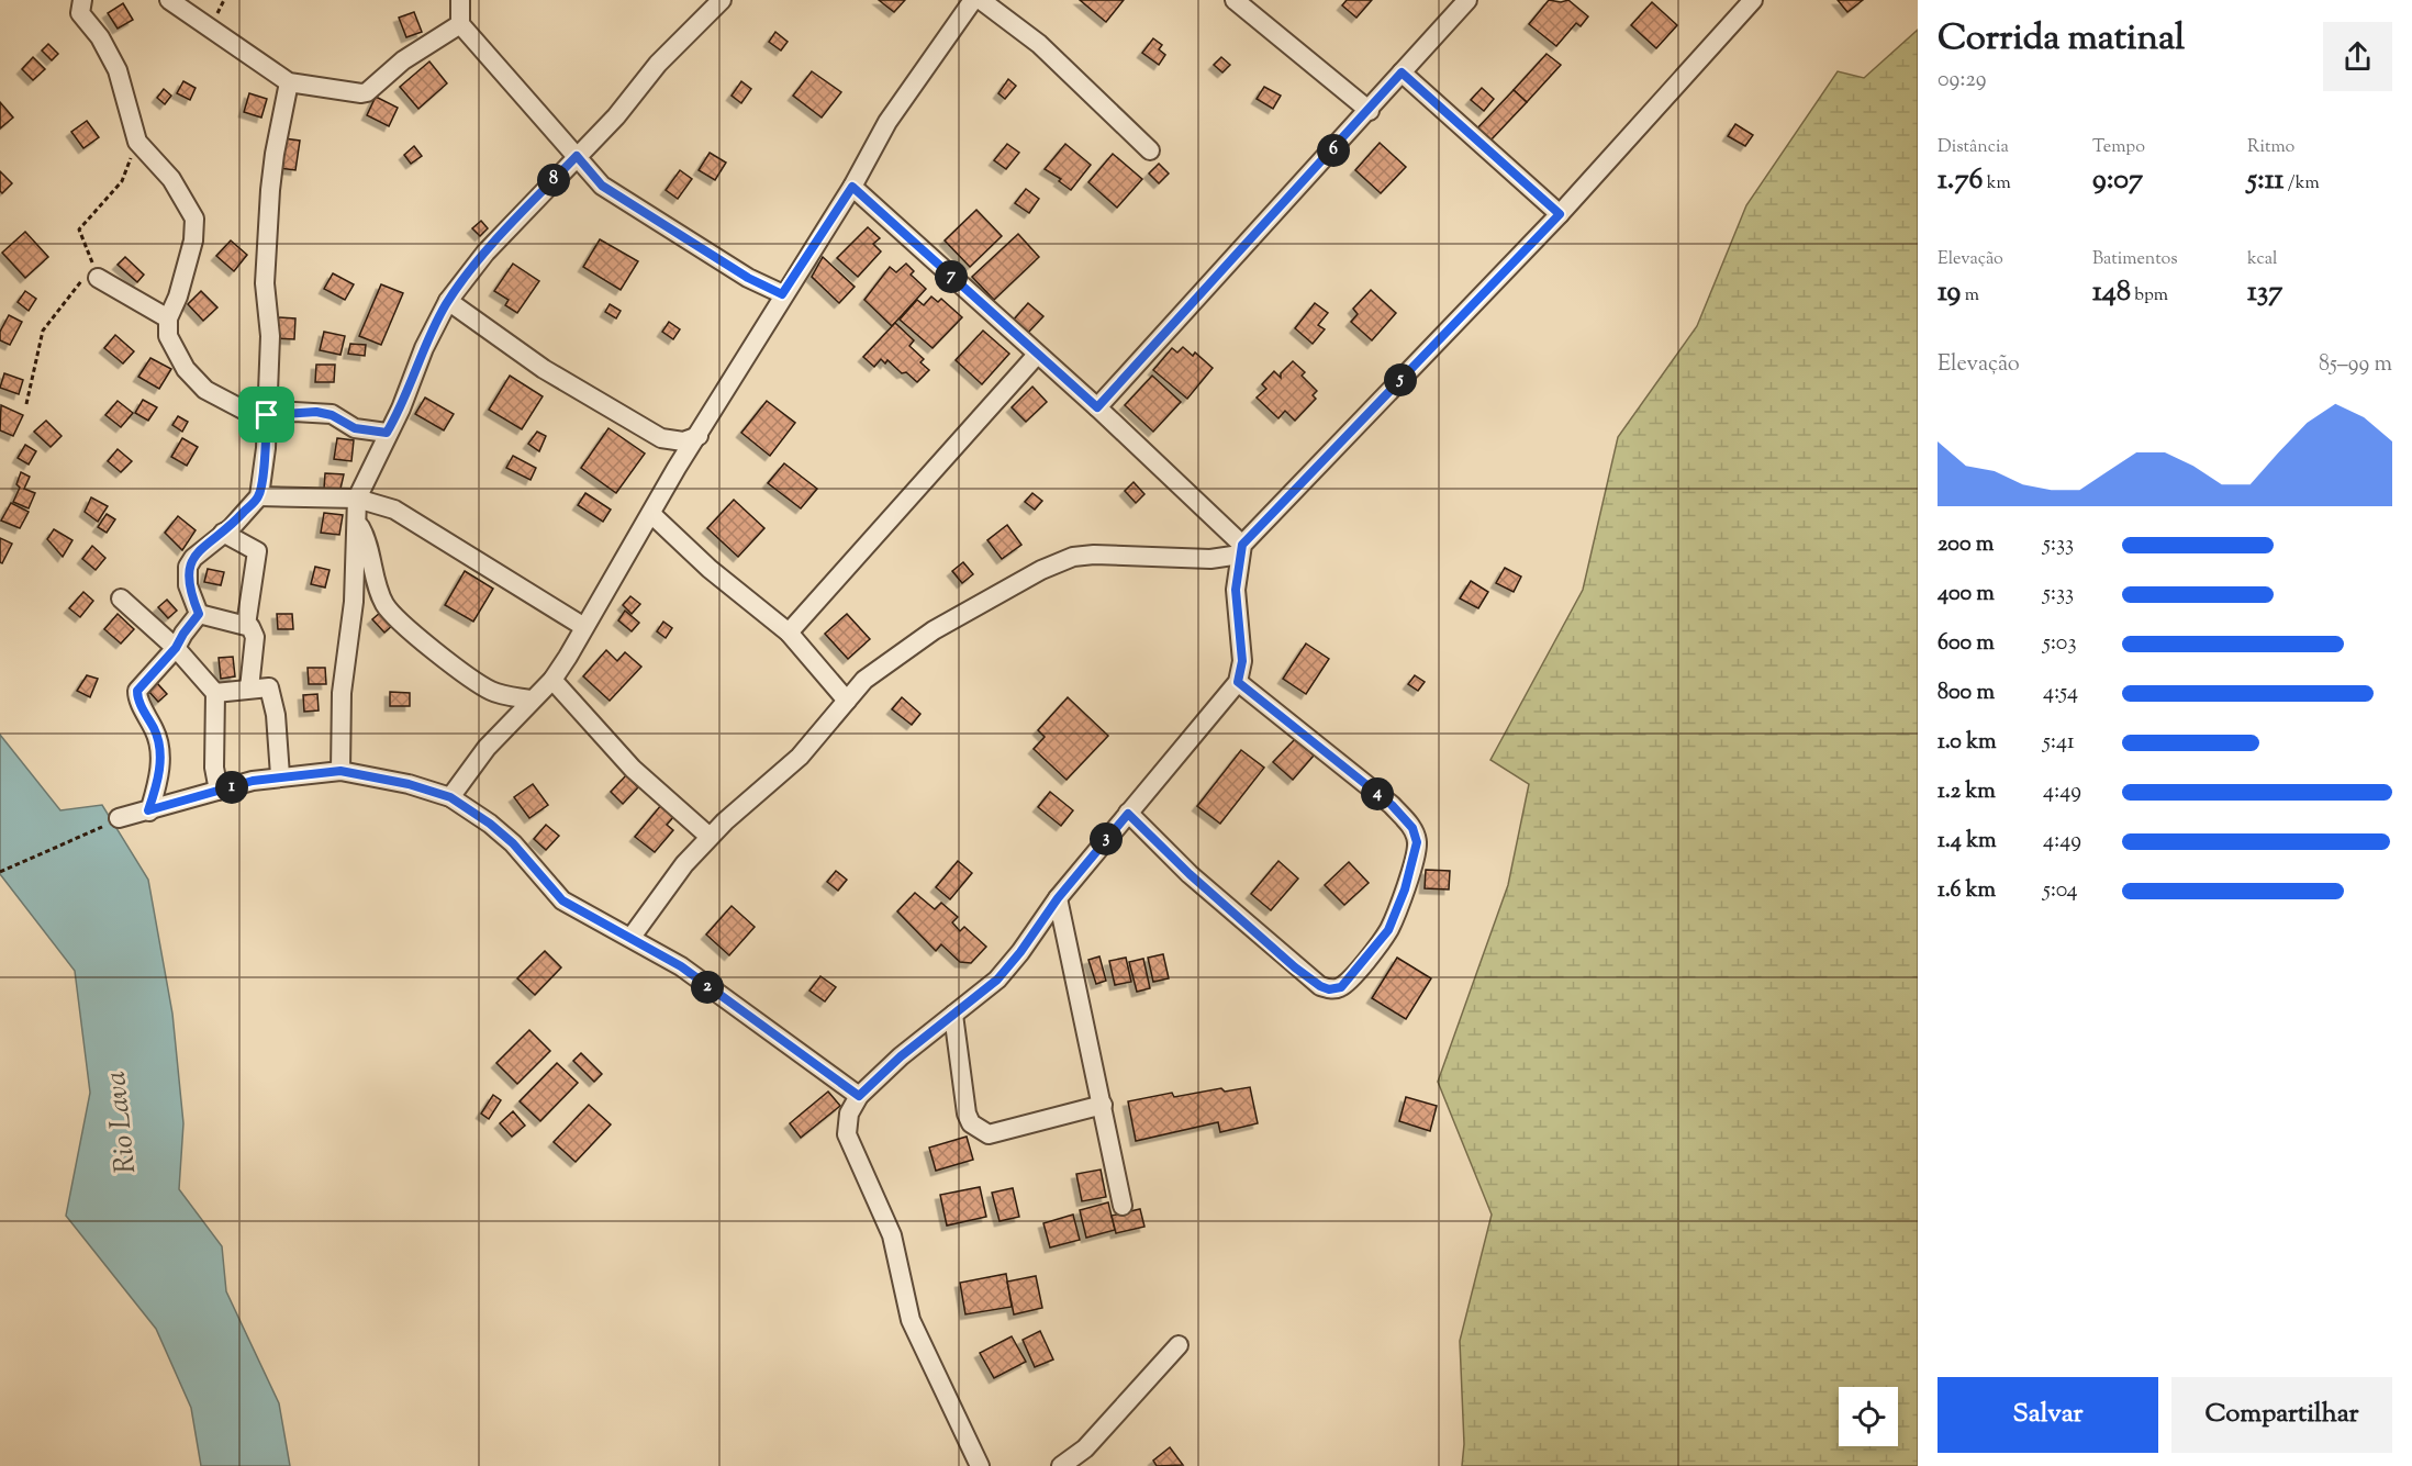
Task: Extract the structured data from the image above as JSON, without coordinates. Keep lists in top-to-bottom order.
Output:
{
  "water": ["Rio Lava"],
  "page": {
    "heading": ["Corrida matinal", "09:29"],
    "stats": [
      ["Distância", "1.76 km"],
      ["Tempo", "9:07"],
      ["Ritmo", "5:11 /km"],
      ["Elevação", "19 m"],
      ["Batimentos", "148 bpm"],
      ["kcal", "137"]
    ],
    "pins": [
      "6",
      "8",
      "7",
      "5",
      "1",
      "4",
      "3",
      "2"
    ],
    "chart": ["Elevação", "85–99 m"],
    "list": [
      {
        "name": "200 m",
        "note": "5:33"
      },
      {
        "name": "400 m",
        "note": "5:33"
      },
      {
        "name": "600 m",
        "note": "5:03"
      },
      {
        "name": "800 m",
        "note": "4:54"
      },
      {
        "name": "1.0 km",
        "note": "5:41"
      },
      {
        "name": "1.2 km",
        "note": "4:49"
      },
      {
        "name": "1.4 km",
        "note": "4:49"
      },
      {
        "name": "1.6 km",
        "note": "5:04"
      }
    ],
    "buttons": ["Salvar", "Compartilhar"]
  }
}
